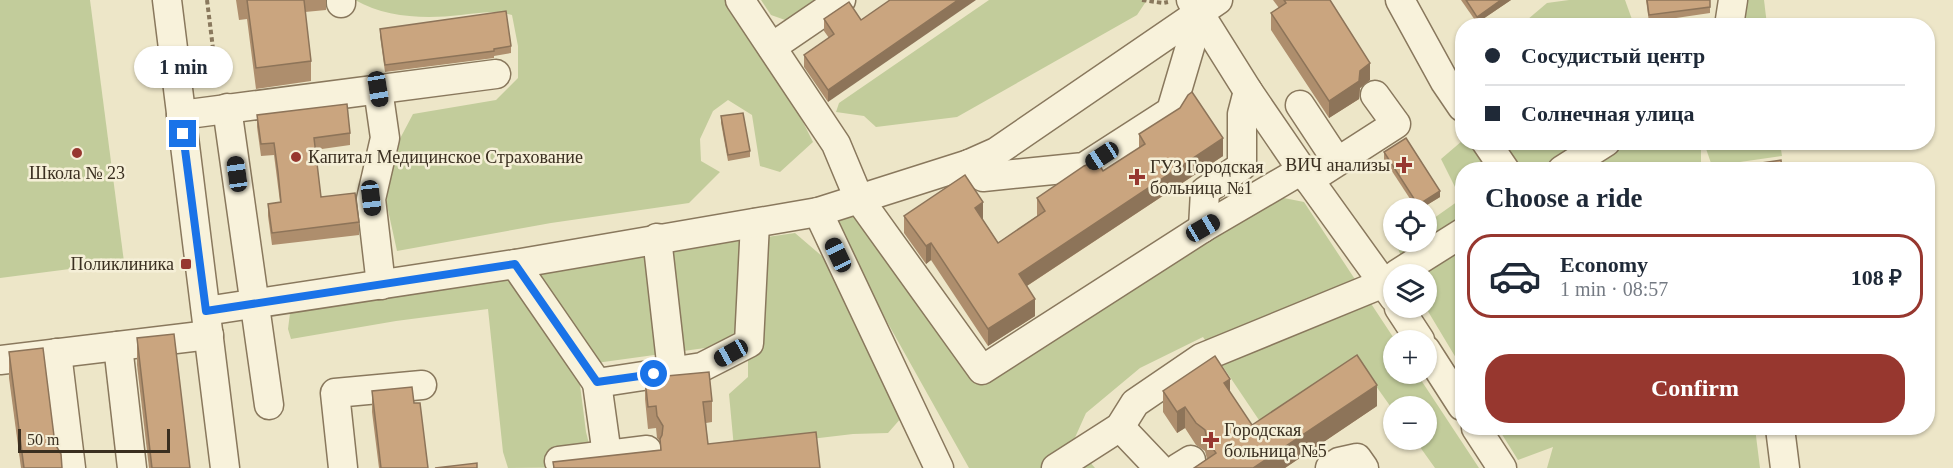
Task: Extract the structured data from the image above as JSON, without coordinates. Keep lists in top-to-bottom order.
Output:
{
  "places": {
    "other": ["Школа № 23", "Капитал Медицинское Страхование"],
    "health": ["ВИЧ анализы", "ГУЗ Городская больница №1", "Городская больница №5"],
    "transit": ["Поликлиника"]
  },
  "scale_bar": "50 m",
  "page": {
    "banner": ["Сосудистый центр", "Солнечная улица"],
    "bubble": "1 min",
    "heading": "Choose a ride",
    "map_buttons": ["+", "−"],
    "list": [
      {
        "name": "Economy",
        "note": "1 min · 08:57",
        "value": "108 ₽"
      }
    ],
    "buttons": "Confirm",
    "scale": "50 m"
  }
}
